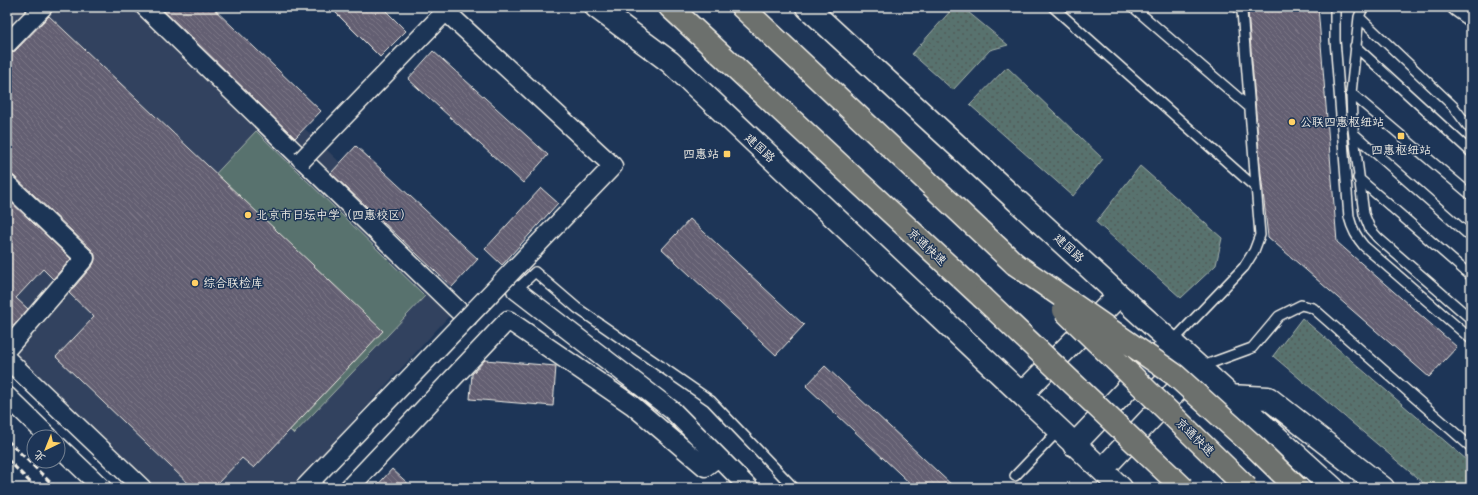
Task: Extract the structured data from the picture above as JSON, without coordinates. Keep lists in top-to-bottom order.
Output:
{
  "streets": {
    "highway": ["京通快速"],
    "main road": ["建国路"]
  },
  "places": {
    "other": ["公联四惠枢纽站", "北京市日坛中学（四惠校区）", "综合联检库"],
    "transit": ["四惠枢纽站", "四惠站"]
  },
  "north": "bottom left"
}
